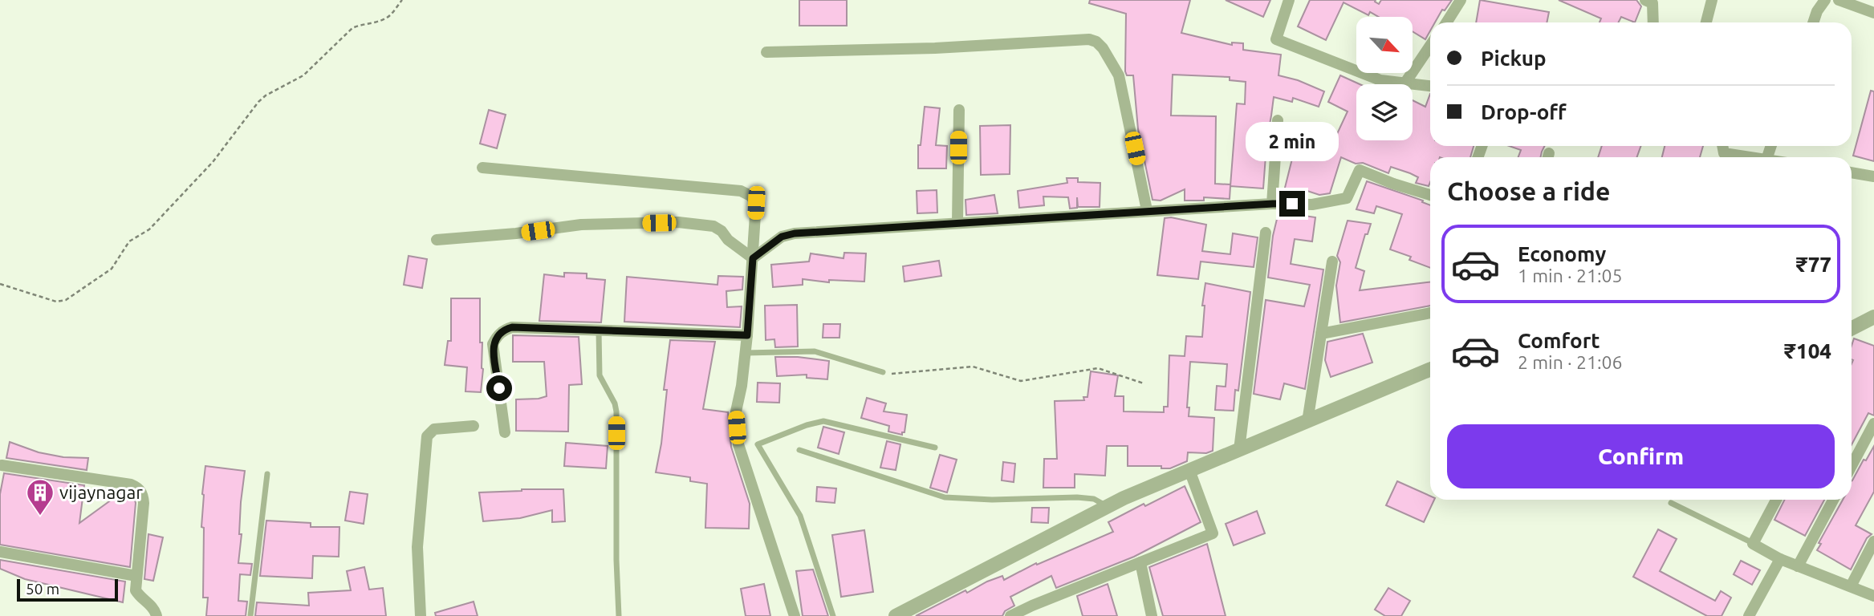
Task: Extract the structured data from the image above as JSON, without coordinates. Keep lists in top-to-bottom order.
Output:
{
  "places": {
    "building": ["vijaynagar"]
  },
  "scale_bar": "50 m",
  "north": "bottom right",
  "page": {
    "banner": ["Pickup", "Drop-off"],
    "bubble": "2 min",
    "heading": "Choose a ride",
    "list": [
      {
        "name": "Economy",
        "note": "1 min · 21:05",
        "value": "₹77"
      },
      {
        "name": "Comfort",
        "note": "2 min · 21:06",
        "value": "₹104"
      }
    ],
    "buttons": "Confirm",
    "scale": "50 m"
  }
}
